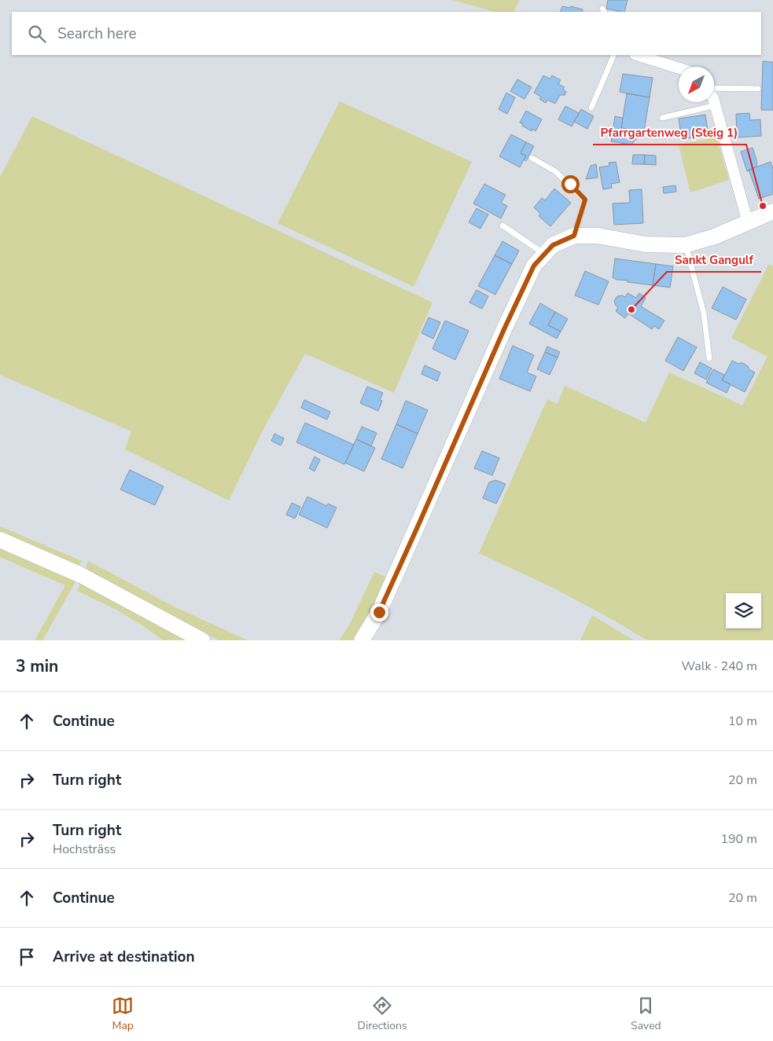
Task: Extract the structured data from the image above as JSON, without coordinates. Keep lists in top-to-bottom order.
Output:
{
  "places": ["Pfarrgartenweg (Steig 1)", "Sankt Gangulf"],
  "north": "bottom left",
  "page": {
    "search": "Search here",
    "heading": ["3 min", "Walk · 240 m"],
    "list": [
      ["Continue", "10 m"],
      ["Turn right", "20 m"],
      ["Turn right", "Hochsträss", "190 m"],
      ["Continue", "20 m"],
      "Arrive at destination"
    ],
    "nav": ["Map", "Directions", "Saved"]
  }
}
